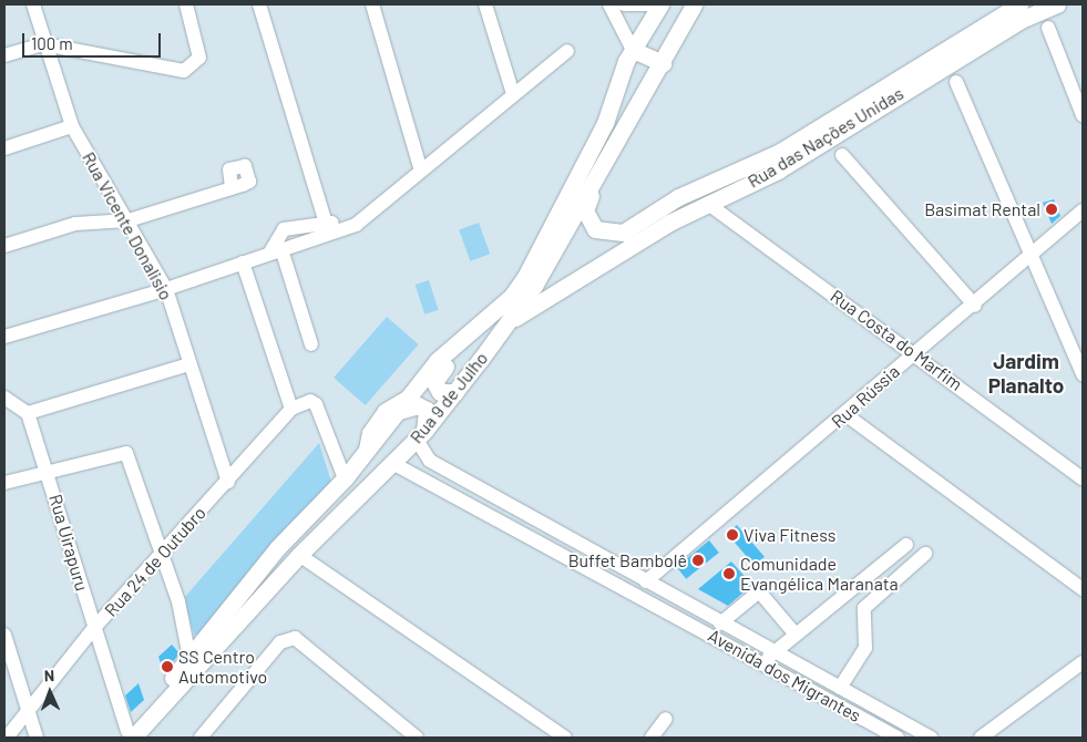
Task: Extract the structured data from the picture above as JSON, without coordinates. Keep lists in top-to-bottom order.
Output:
{
  "streets": {
    "main road": ["Rua das Nações Unidas", "Rua 9 de Julho"],
    "street": [
      "Rua Vicente Donalisio",
      "Rua Costa do Marfim",
      "Rua Rússia",
      "Rua Uirapuru",
      "Rua 24 de Outubro",
      "Avenida dos Migrantes"
    ]
  },
  "crossings": [
    ["Rua das Nações Unidas", "Rua Costa do Marfim"],
    ["Rua das Nações Unidas", "Rua 9 de Julho"],
    ["Rua Vicente Donalisio", "Rua 24 de Outubro"],
    ["Rua Costa do Marfim", "Rua Rússia"],
    ["Rua Rússia", "Avenida dos Migrantes"],
    ["Rua 9 de Julho", "Rua Uirapuru"],
    ["Rua 9 de Julho", "Avenida dos Migrantes"],
    ["Rua Uirapuru", "Rua 24 de Outubro"]
  ],
  "districts": ["Jardim Planalto"],
  "places": [
    "Basimat Rental",
    "Viva Fitness",
    "Buffet Bambolê",
    "Comunidade Evangélica Maranata",
    "SS Centro Automotivo"
  ],
  "scale_bar": "100 m",
  "north": "top"
}
